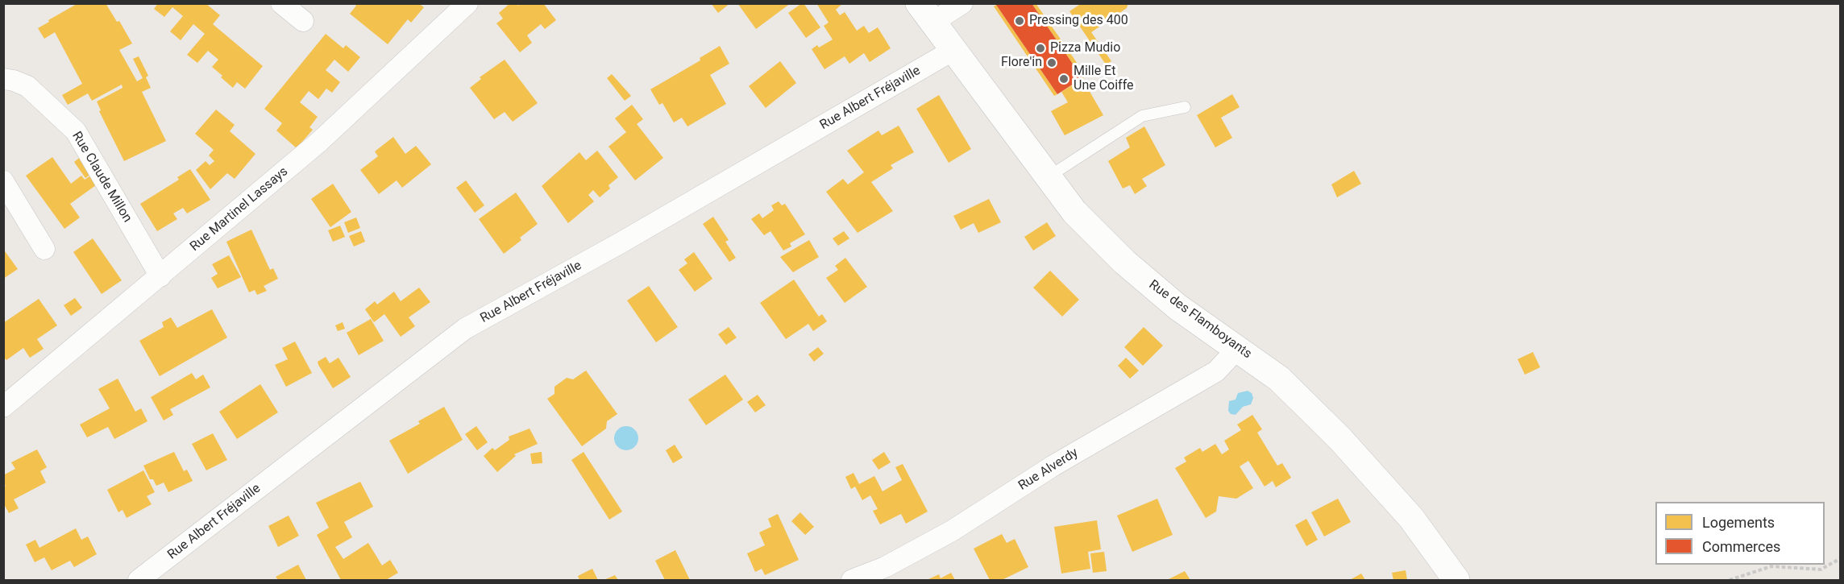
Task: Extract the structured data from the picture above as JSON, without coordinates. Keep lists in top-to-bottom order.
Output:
{
  "streets": {
    "main road": ["Rue des Flamboyants"],
    "street": [
      "Rue Albert Fréjaville",
      "Rue Claude Millon",
      "Rue Martinel Lassays",
      "Rue Alverdy"
    ]
  },
  "crossings": [
    ["Rue Albert Fréjaville", "Rue des Flamboyants"],
    ["Rue Claude Millon", "Rue Martinel Lassays"],
    ["Rue des Flamboyants", "Rue Alverdy"]
  ],
  "places": [
    "Pressing des 400",
    "Pizza Mudio",
    "Flore'in",
    "Mille Et Une Coiffe"
  ],
  "legend": ["Logements", "Commerces"]
}
